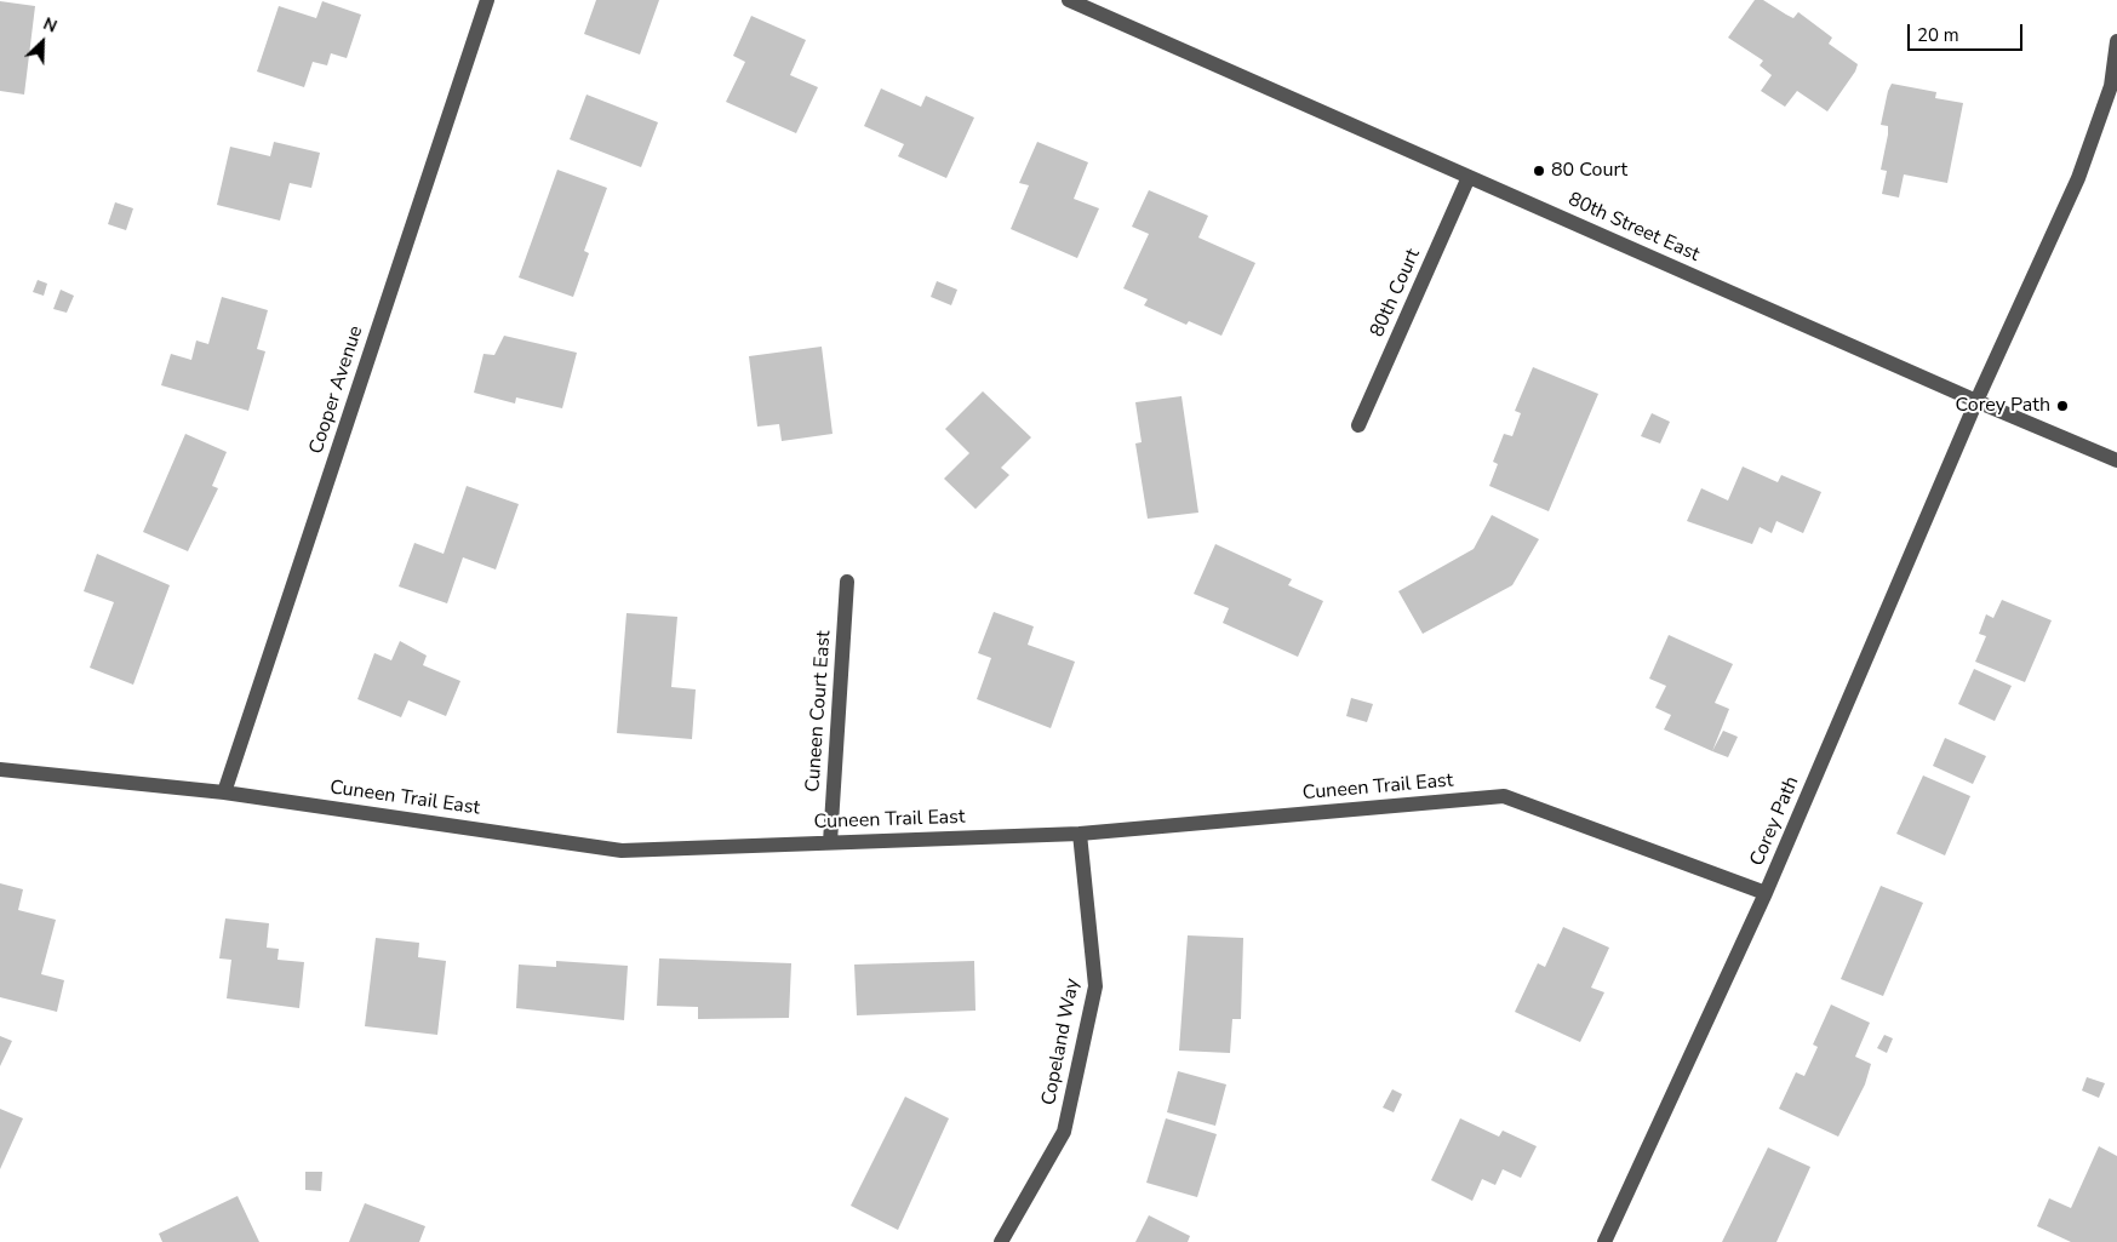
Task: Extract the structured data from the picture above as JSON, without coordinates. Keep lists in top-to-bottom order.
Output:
{
  "streets": {
    "street": [
      "80th Street East",
      "80th Court",
      "Cooper Avenue",
      "Cuneen Court East",
      "Cuneen Trail East",
      "Corey Path",
      "Copeland Way"
    ]
  },
  "crossings": [
    ["80th Street East", "80th Court"],
    ["80th Street East", "Corey Path"],
    ["Cooper Avenue", "Cuneen Trail East"],
    ["Cuneen Court East", "Cuneen Trail East"],
    ["Cuneen Trail East", "Corey Path"],
    ["Cuneen Trail East", "Copeland Way"]
  ],
  "places": ["80 Court", "Corey Path"],
  "scale_bar": "20 m",
  "north": "top right"
}
